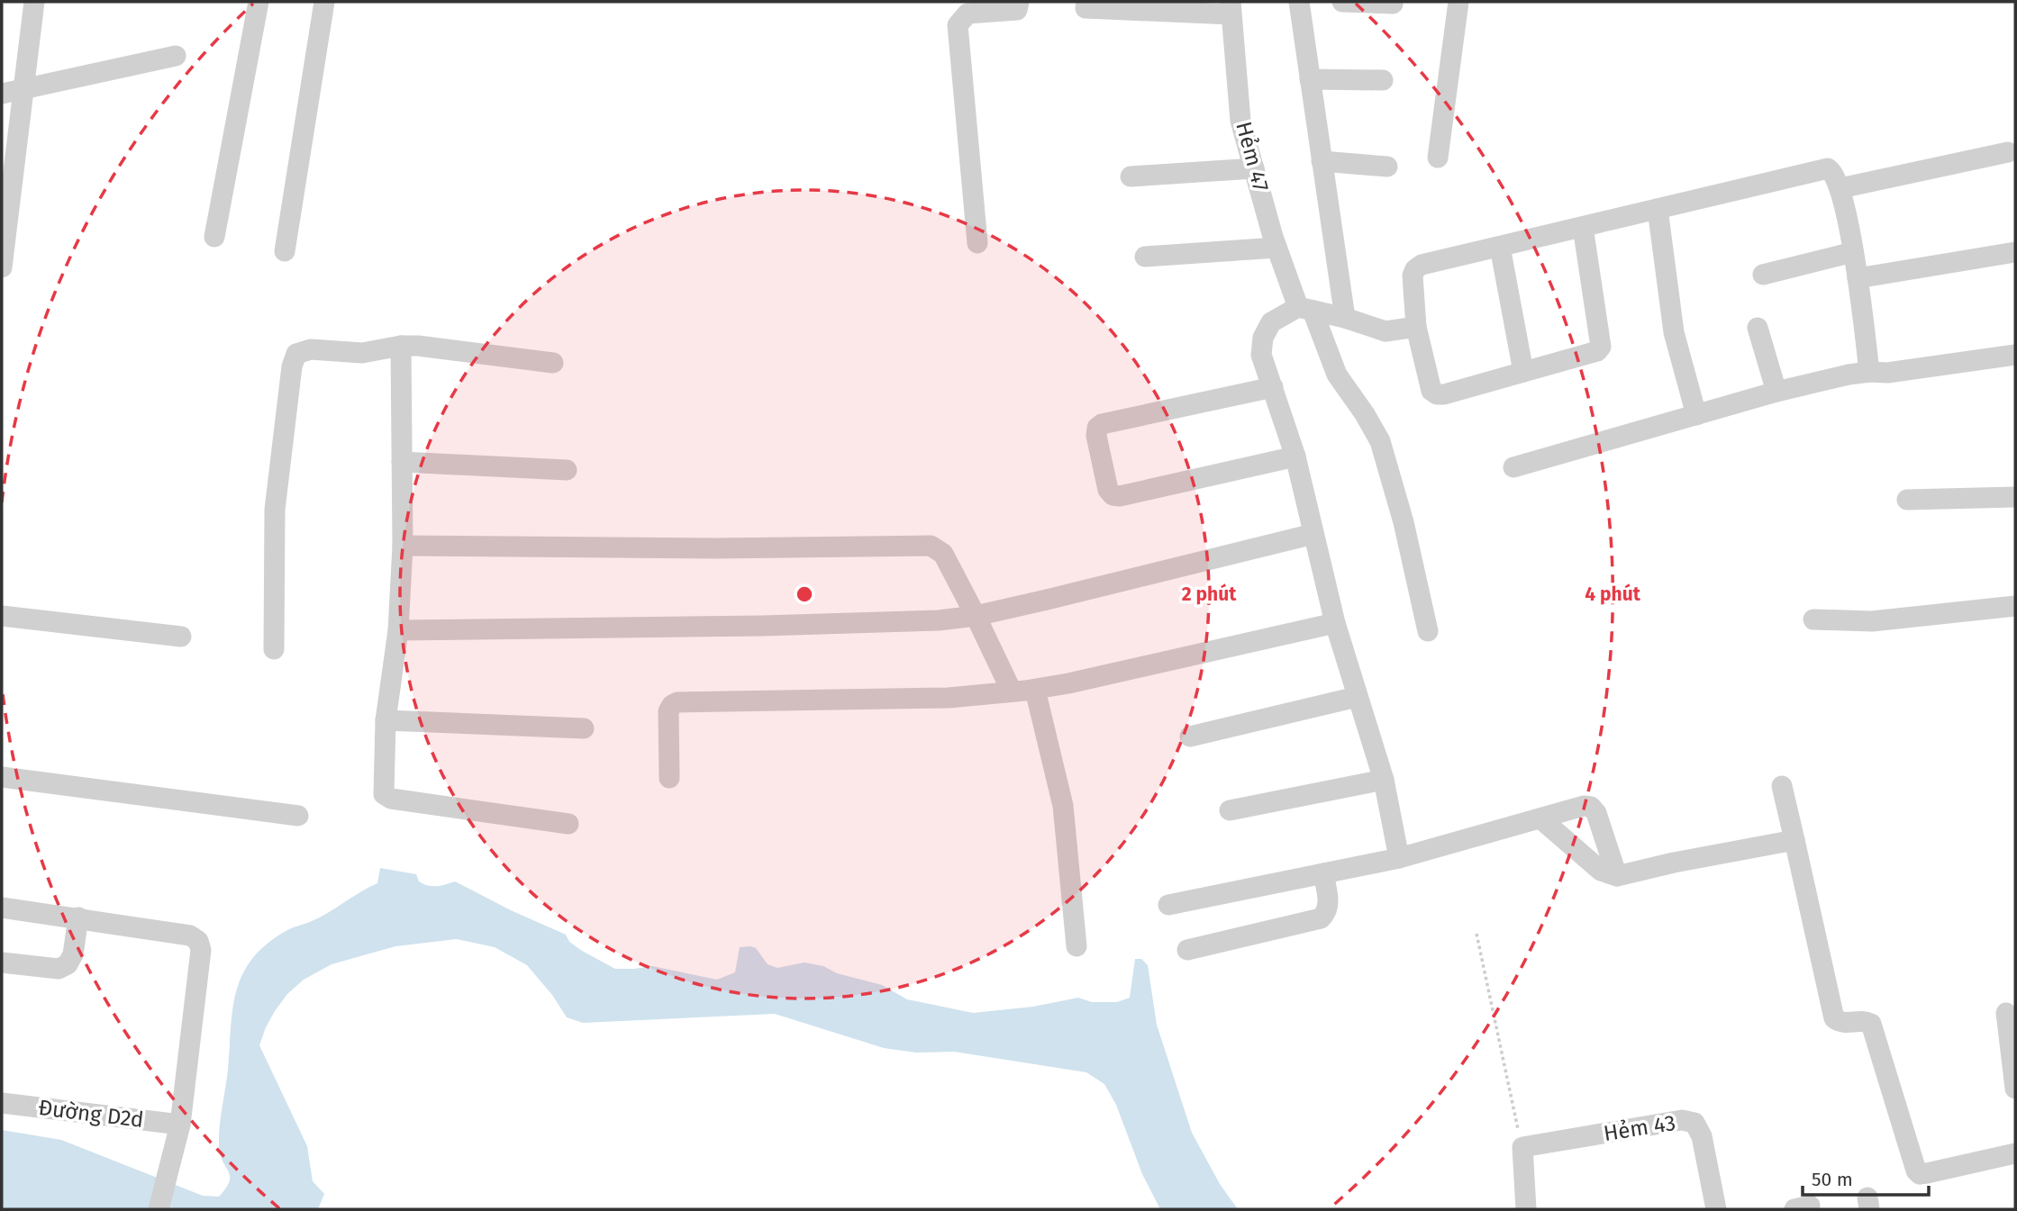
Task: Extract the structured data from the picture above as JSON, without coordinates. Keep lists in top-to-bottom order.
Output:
{
  "streets": {
    "street": ["Hẻm 47", "Đường D2d", "Hẻm 43"]
  },
  "scale_bar": "50 m",
  "rings": ["2 phút", "4 phút"]
}
